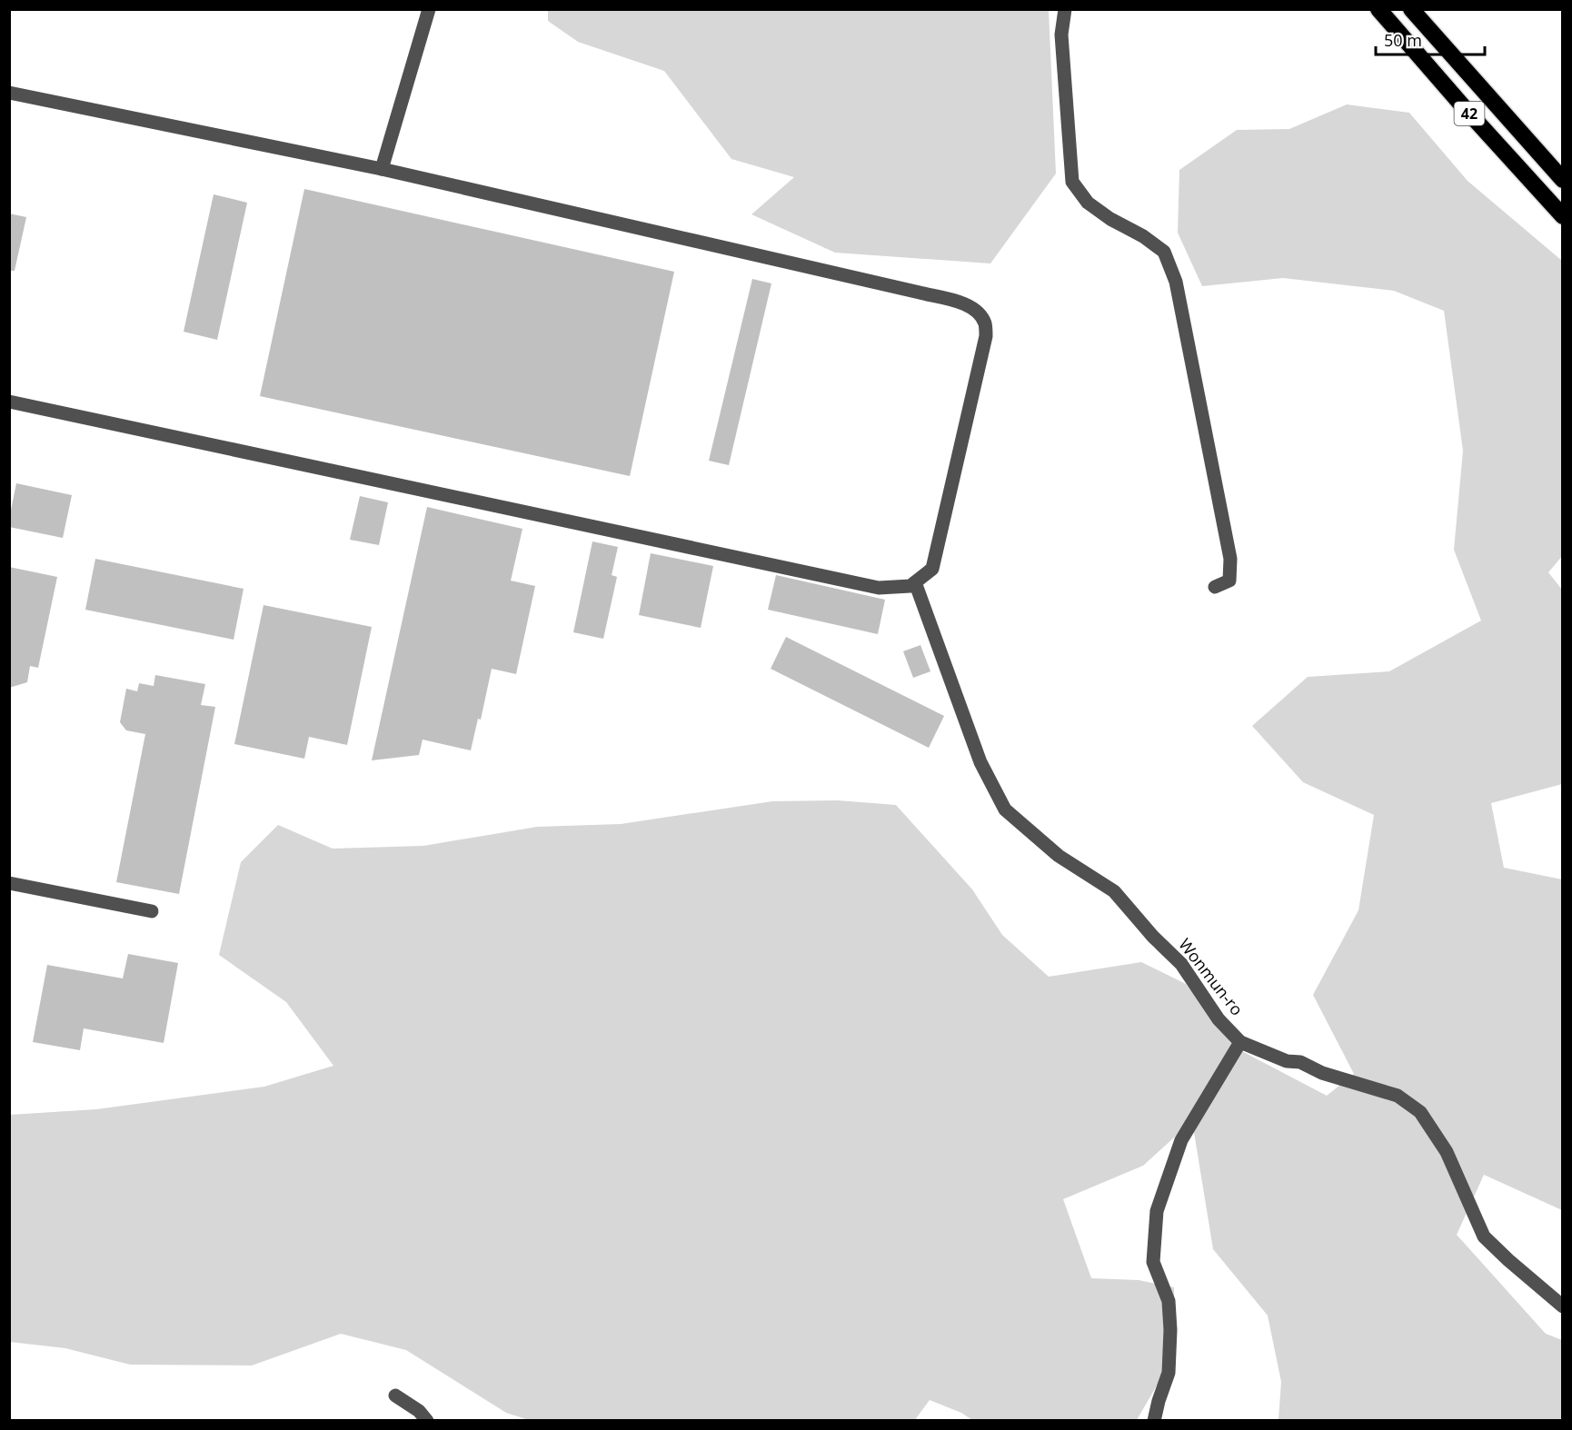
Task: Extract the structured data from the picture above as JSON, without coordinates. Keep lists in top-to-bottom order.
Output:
{
  "streets": {
    "highway": ["42"],
    "street": ["Wonmun-ro"]
  },
  "scale_bar": "50 m"
}
